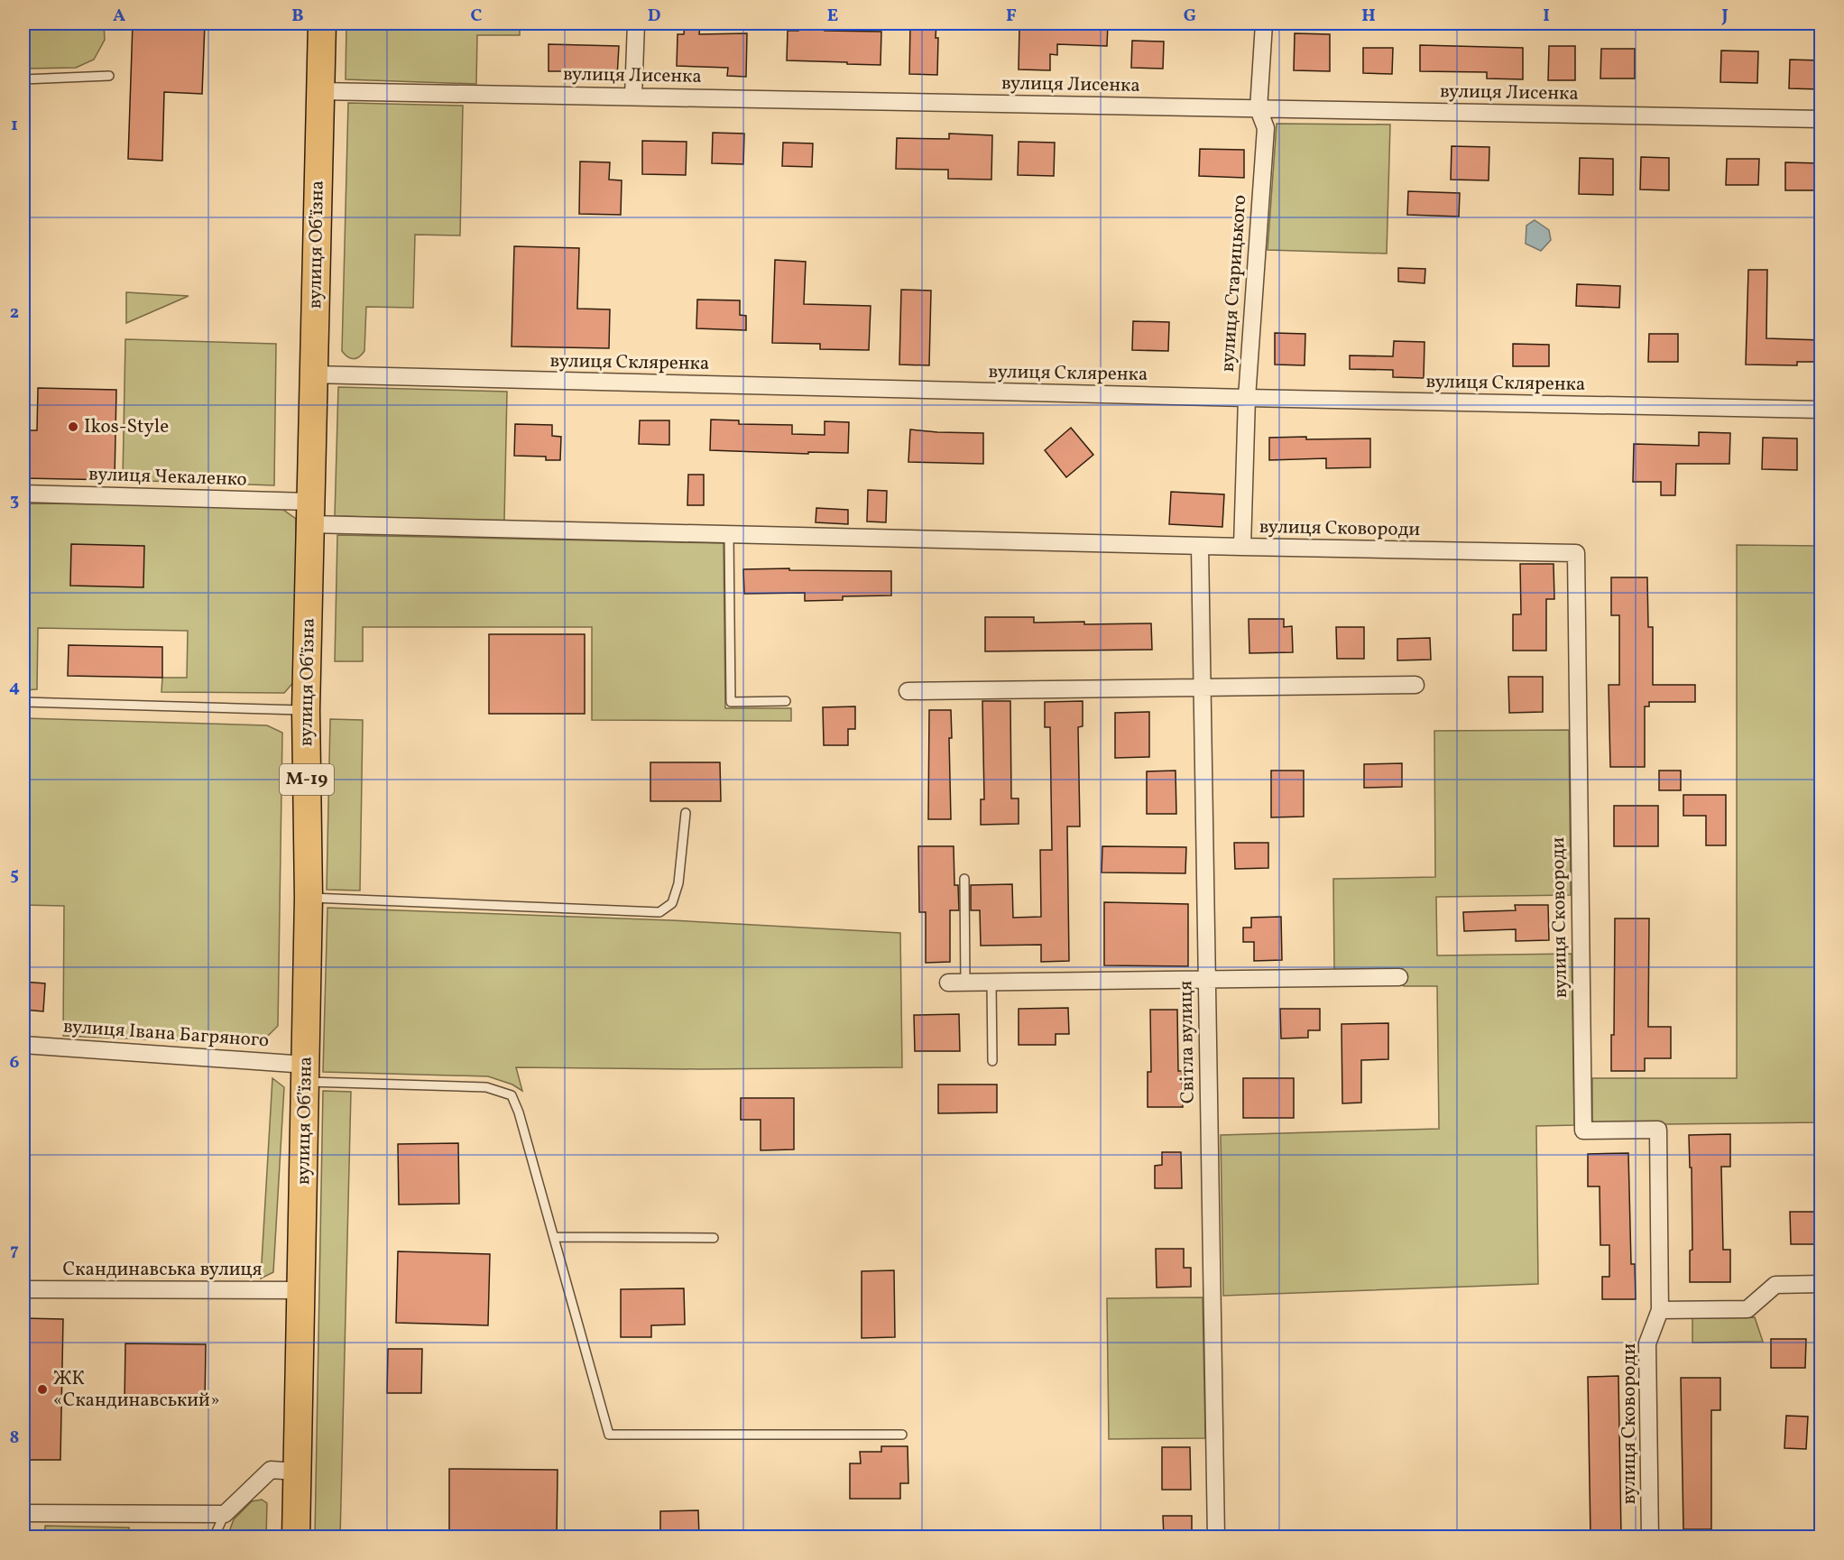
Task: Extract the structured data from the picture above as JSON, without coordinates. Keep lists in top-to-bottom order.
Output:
{
  "streets": {
    "highway": ["вулиця Об’їзна", "М-19"],
    "street": [
      "вулиця Лисенка",
      "вулиця Старицького",
      "вулиця Скляренка",
      "вулиця Чекаленко",
      "вулиця Сковороди",
      "вулиця Івана Багряного",
      "Світла вулиця",
      "Скандинавська вулиця"
    ]
  },
  "crossings": [
    ["вулиця Лисенка", "вулиця Об’їзна"],
    ["вулиця Лисенка", "вулиця Старицького"],
    ["вулиця Об’їзна", "вулиця Скляренка"],
    ["вулиця Об’їзна", "вулиця Чекаленко"],
    ["вулиця Об’їзна", "вулиця Івана Багряного"],
    ["вулиця Об’їзна", "Скандинавська вулиця"],
    ["вулиця Старицького", "вулиця Скляренка"],
    ["вулиця Старицького", "вулиця Чекаленко"],
    ["вулиця Старицького", "вулиця Сковороди"],
    ["вулиця Чекаленко", "вулиця Сковороди"],
    ["вулиця Чекаленко", "Світла вулиця"]
  ],
  "places": ["Ikos-Style", "ЖК «Скандинавський»"],
  "grid": {
    "columns": [
      "A",
      "B",
      "C",
      "D",
      "E",
      "F",
      "G",
      "H",
      "I",
      "J"
    ],
    "rows": [
      "1",
      "2",
      "3",
      "4",
      "5",
      "6",
      "7",
      "8"
    ]
  }
}
